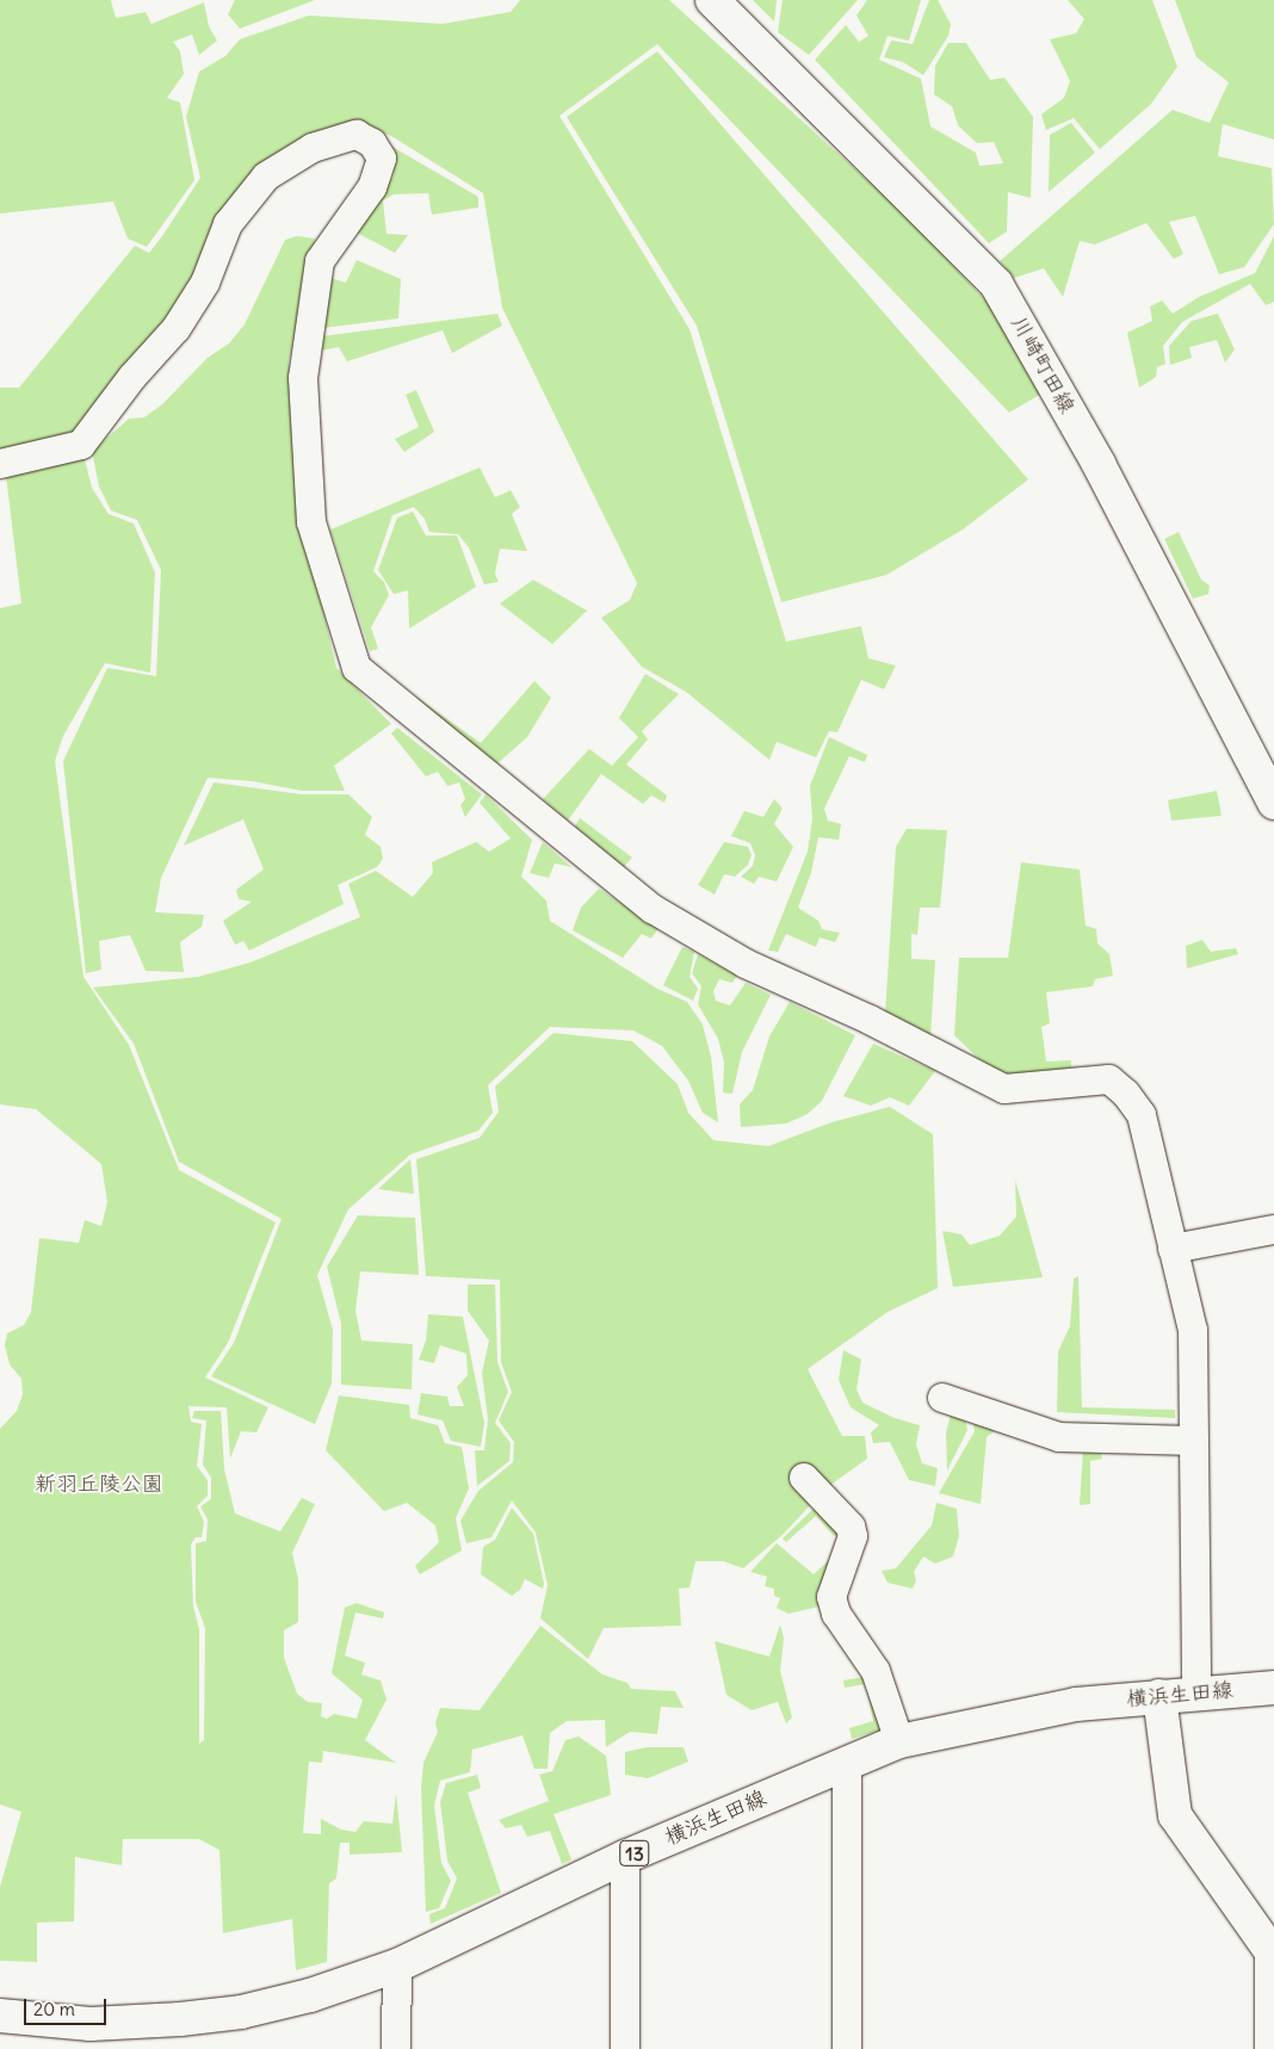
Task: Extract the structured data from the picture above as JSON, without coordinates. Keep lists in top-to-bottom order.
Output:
{
  "streets": {
    "main road": ["川崎町田線", "横浜生田線", "13"]
  },
  "parks": ["新羽丘陵公園"],
  "scale_bar": "20 m"
}
